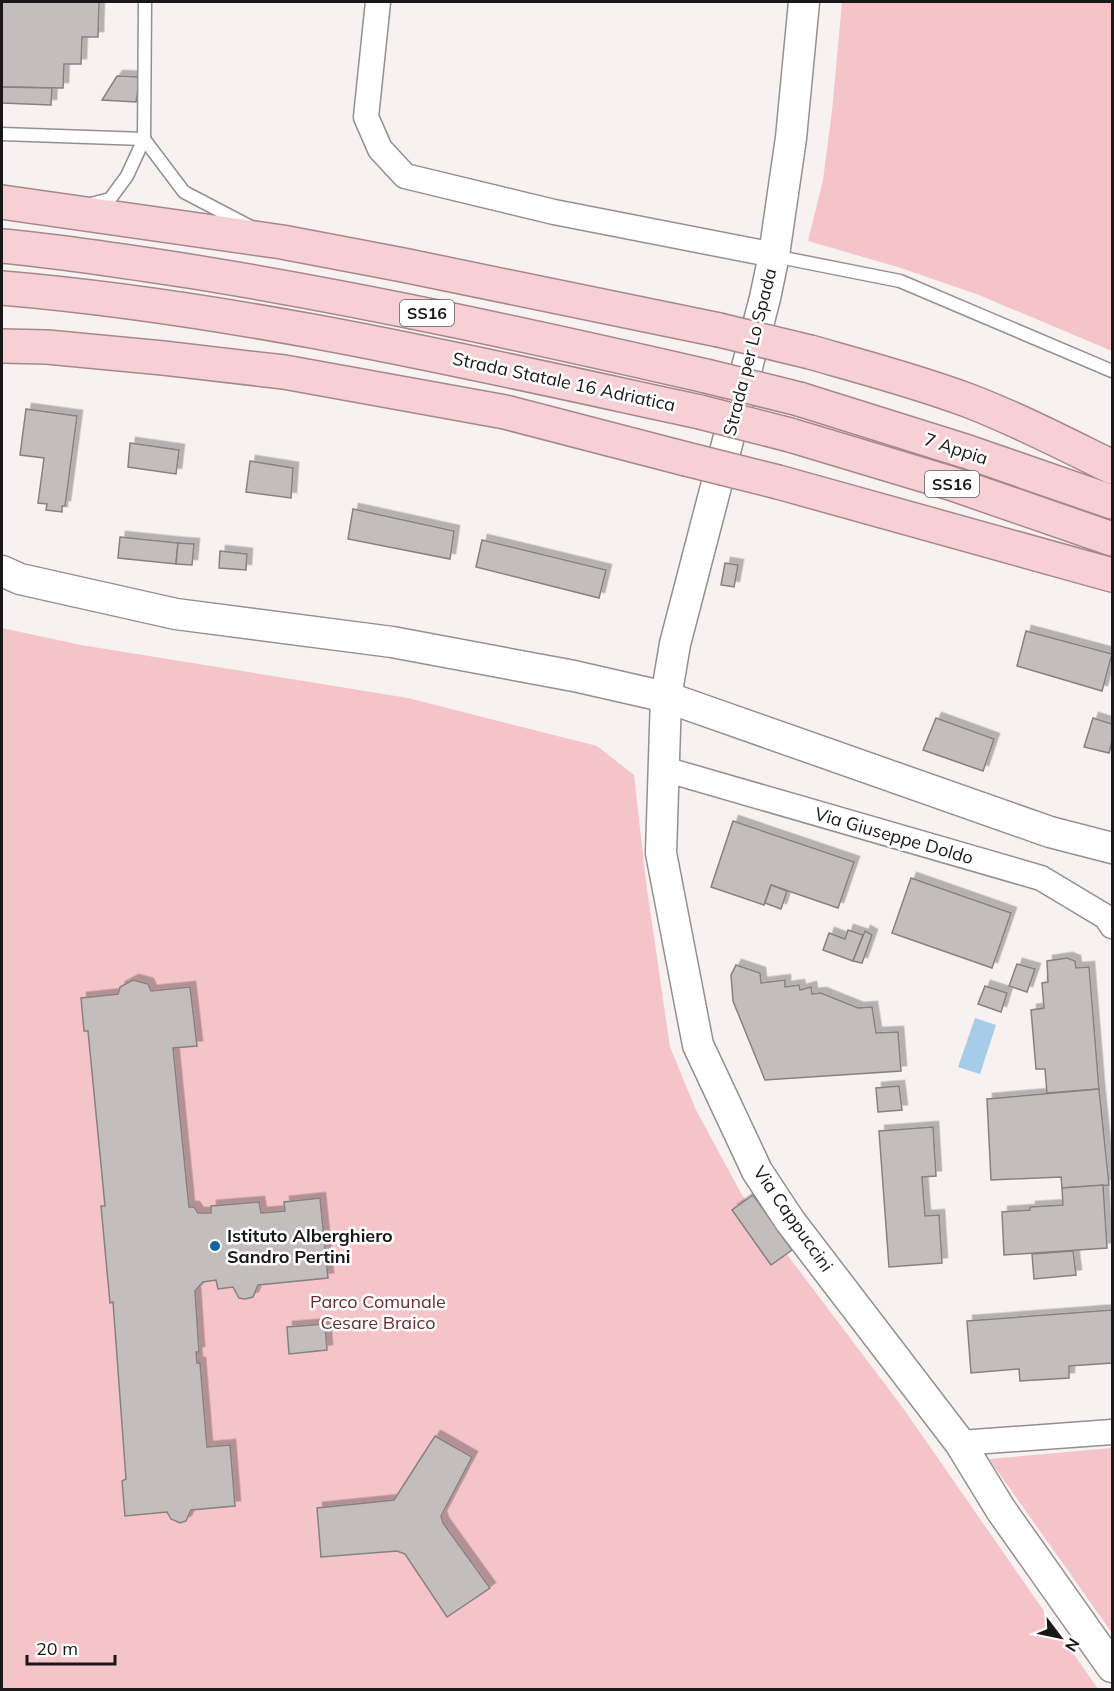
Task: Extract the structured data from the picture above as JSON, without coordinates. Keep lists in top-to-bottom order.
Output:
{
  "streets": {
    "highway": ["SS16", "Strada Statale 16 Adriatica", "7 Appia"],
    "street": ["Strada per Lo Spada", "Via Giuseppe Doldo", "Via Cappuccini"]
  },
  "crossings": [
    ["Strada per Lo Spada", "Via Cappuccini"],
    ["Strada Statale 16 Adriatica", "7 Appia"],
    ["Via Giuseppe Doldo", "Via Cappuccini"]
  ],
  "parks": ["Parco Comunale Cesare Braico"],
  "places": ["Istituto Alberghiero Sandro Pertini"],
  "scale_bar": "20 m",
  "north": "bottom right"
}
